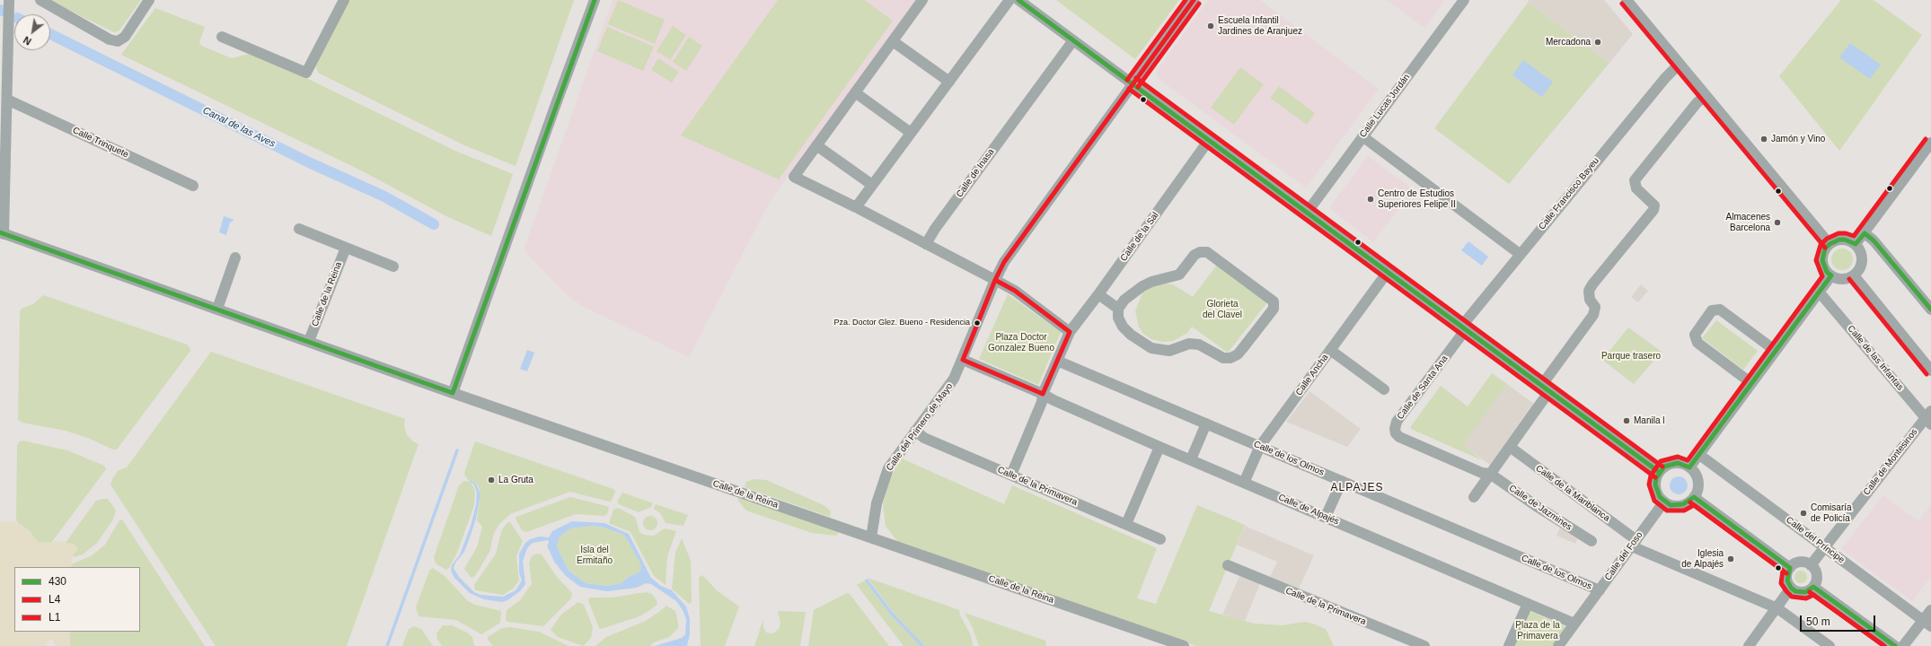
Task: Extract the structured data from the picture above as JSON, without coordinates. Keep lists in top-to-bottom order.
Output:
{
  "streets": {
    "street": [
      "Calle Lucas Jordán",
      "Calle Trinquete",
      "Calle de Inasa",
      "Calle Francisco Bayeu",
      "Calle de la Sal",
      "Calle de la Reina",
      "Calle de las Infantas",
      "Calle Ancha",
      "Calle de Santa Ana",
      "Calle del Primero de Mayo",
      "Calle de los Olmos",
      "Calle de Montesinos",
      "Calle de la Primavera",
      "Calle de la Mariblanca",
      "Calle de Jazmines",
      "Calle de Alpajés",
      "Calle del Príncipe",
      "Calle del Foso"
    ]
  },
  "crossings": [
    ["Calle Francisco Bayeu", "Calle de Santa Ana"],
    ["Calle de la Sal", "Calle de los Olmos"],
    ["Calle de la Sal", "Calle de Alpajés"],
    ["Calle de la Reina", "Calle del Primero de Mayo"],
    ["Calle de las Infantas", "Calle de Montesinos"],
    ["Calle Ancha", "Calle de los Olmos"],
    ["Calle Ancha", "Calle de Alpajés"],
    ["Calle de Santa Ana", "Calle de Jazmines"],
    ["Calle del Primero de Mayo", "Calle de la Primavera"],
    ["Calle del Primero de Mayo", "Calle de Alpajés"],
    ["Calle de los Olmos", "Calle del Foso"],
    ["Calle de Montesinos", "Calle del Príncipe"],
    ["Calle de la Mariblanca", "Calle del Foso"],
    ["Calle de Alpajés", "Calle del Foso"]
  ],
  "districts": ["ALPAJES"],
  "water": ["Canal de las Aves"],
  "parks": [
    "Glorieta del Clavel",
    "Plaza Doctor Gonzalez Bueno",
    "Parque trasero",
    "Isla del Ermitaño",
    "Plaza de la Primavera"
  ],
  "places": [
    "Escuela Infantil Jardines de Aranjuez",
    "Mercadona",
    "Jamón y Vino",
    "Centro de Estudios Superiores Felipe II",
    "Almacenes Barcelona",
    "Pza. Doctor Glez. Bueno - Residencia",
    "Manila l",
    "La Gruta",
    "Comisaría de Policía",
    "Iglesia de Alpajés"
  ],
  "lines": ["transit line 430", "transit line L1", "transit line L4"],
  "legend": ["430", "L4", "L1"],
  "scale_bar": "50 m",
  "north": "bottom left"
}
